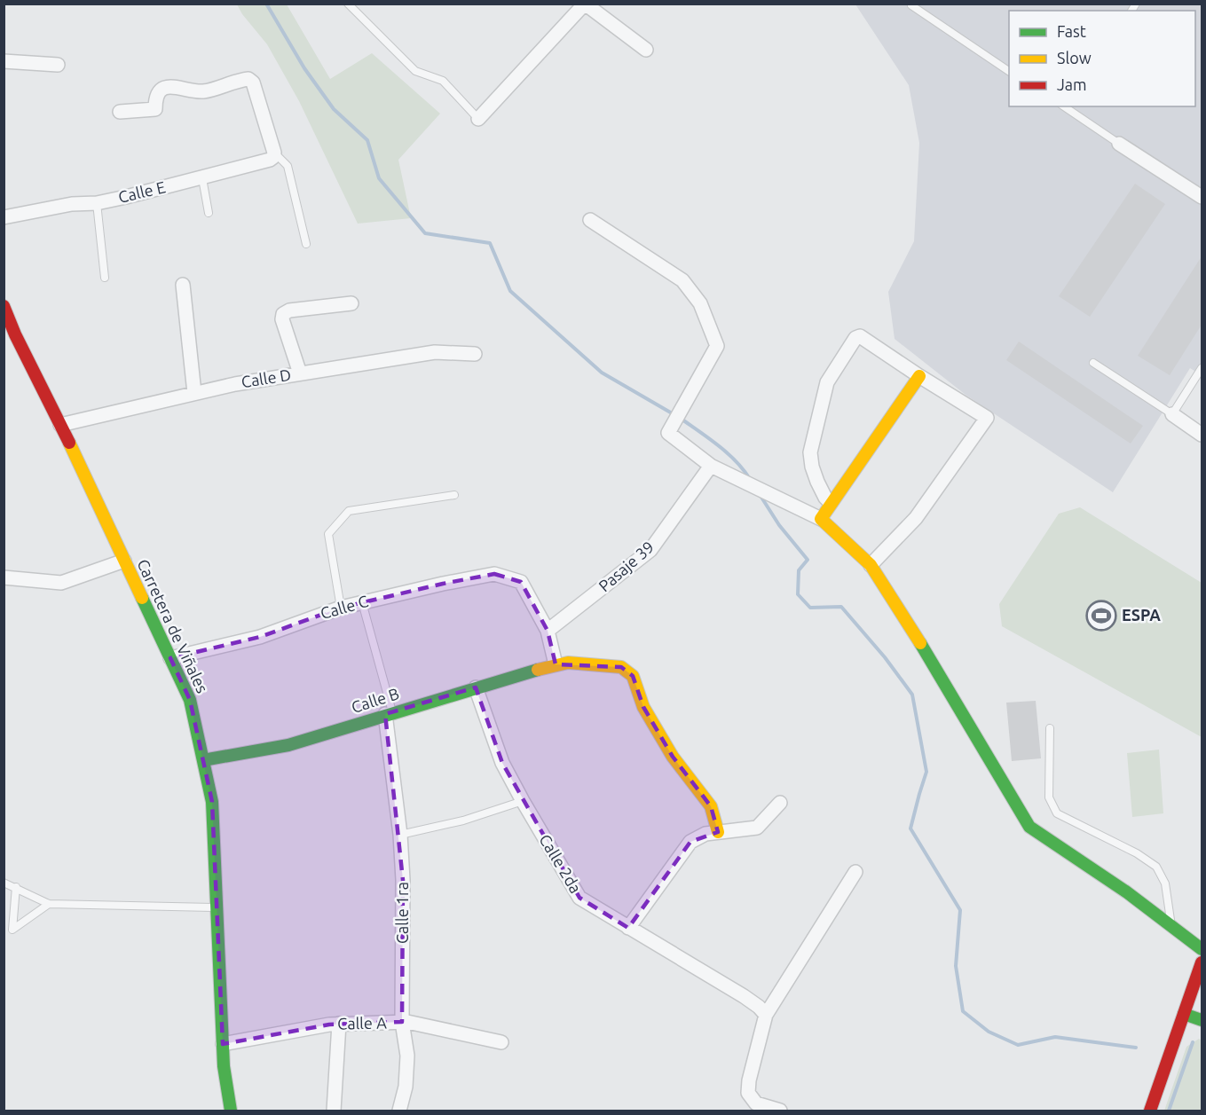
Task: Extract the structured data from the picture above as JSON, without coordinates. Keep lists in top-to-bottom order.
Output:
{
  "streets": {
    "street": [
      "Calle E",
      "Calle D",
      "Pasaje 39",
      "Calle C",
      "Carretera de Viñales",
      "Calle B",
      "Calle 2da",
      "Calle 1ra",
      "Calle A"
    ]
  },
  "crossings": [
    ["Calle D", "Carretera de Viñales"],
    ["Pasaje 39", "Calle C"],
    ["Calle C", "Carretera de Viñales"],
    ["Carretera de Viñales", "Calle B"],
    ["Carretera de Viñales", "Calle A"],
    ["Calle B", "Calle 2da"],
    ["Calle B", "Calle 1ra"],
    ["Calle 1ra", "Calle A"]
  ],
  "places": {
    "sports": ["ESPA"]
  },
  "legend": ["Fast", "Slow", "Jam"]
}
